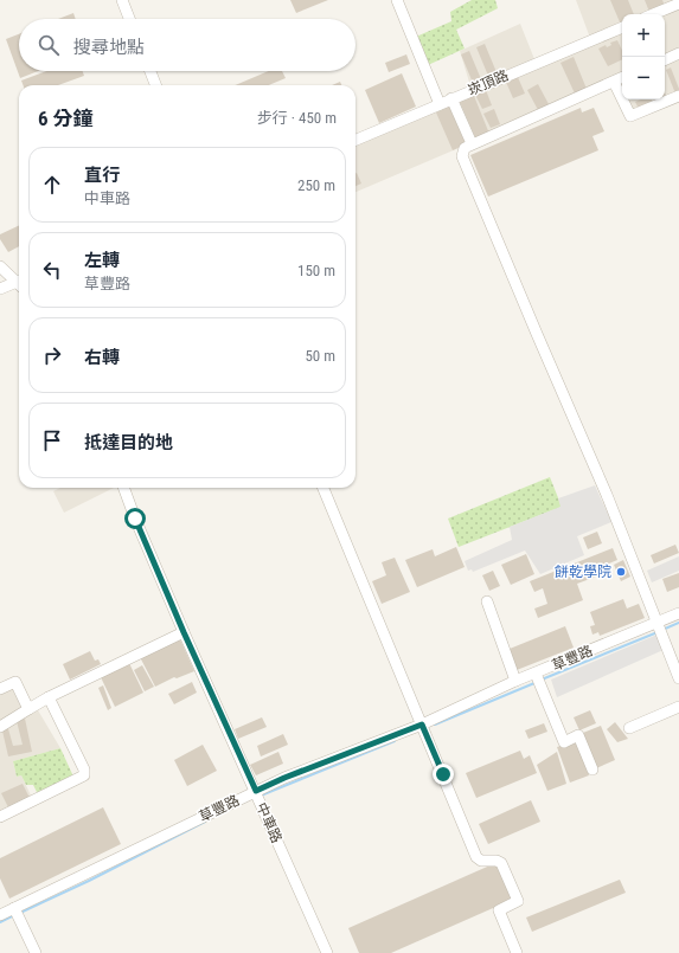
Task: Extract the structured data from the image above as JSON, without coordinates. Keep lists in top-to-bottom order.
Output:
{
  "streets": {
    "street": ["崁頂路", "草豐路", "中車路"]
  },
  "crossings": [
    ["草豐路", "中車路"]
  ],
  "places": ["餅乾學院"],
  "page": {
    "map_buttons": ["+", "−"],
    "search": "搜尋地點",
    "heading": ["6 分鐘", "步行 · 450 m"],
    "list": [
      ["直行", "中車路", "250 m"],
      ["左轉", "草豐路", "150 m"],
      ["右轉", "50 m"],
      "抵達目的地"
    ]
  }
}
